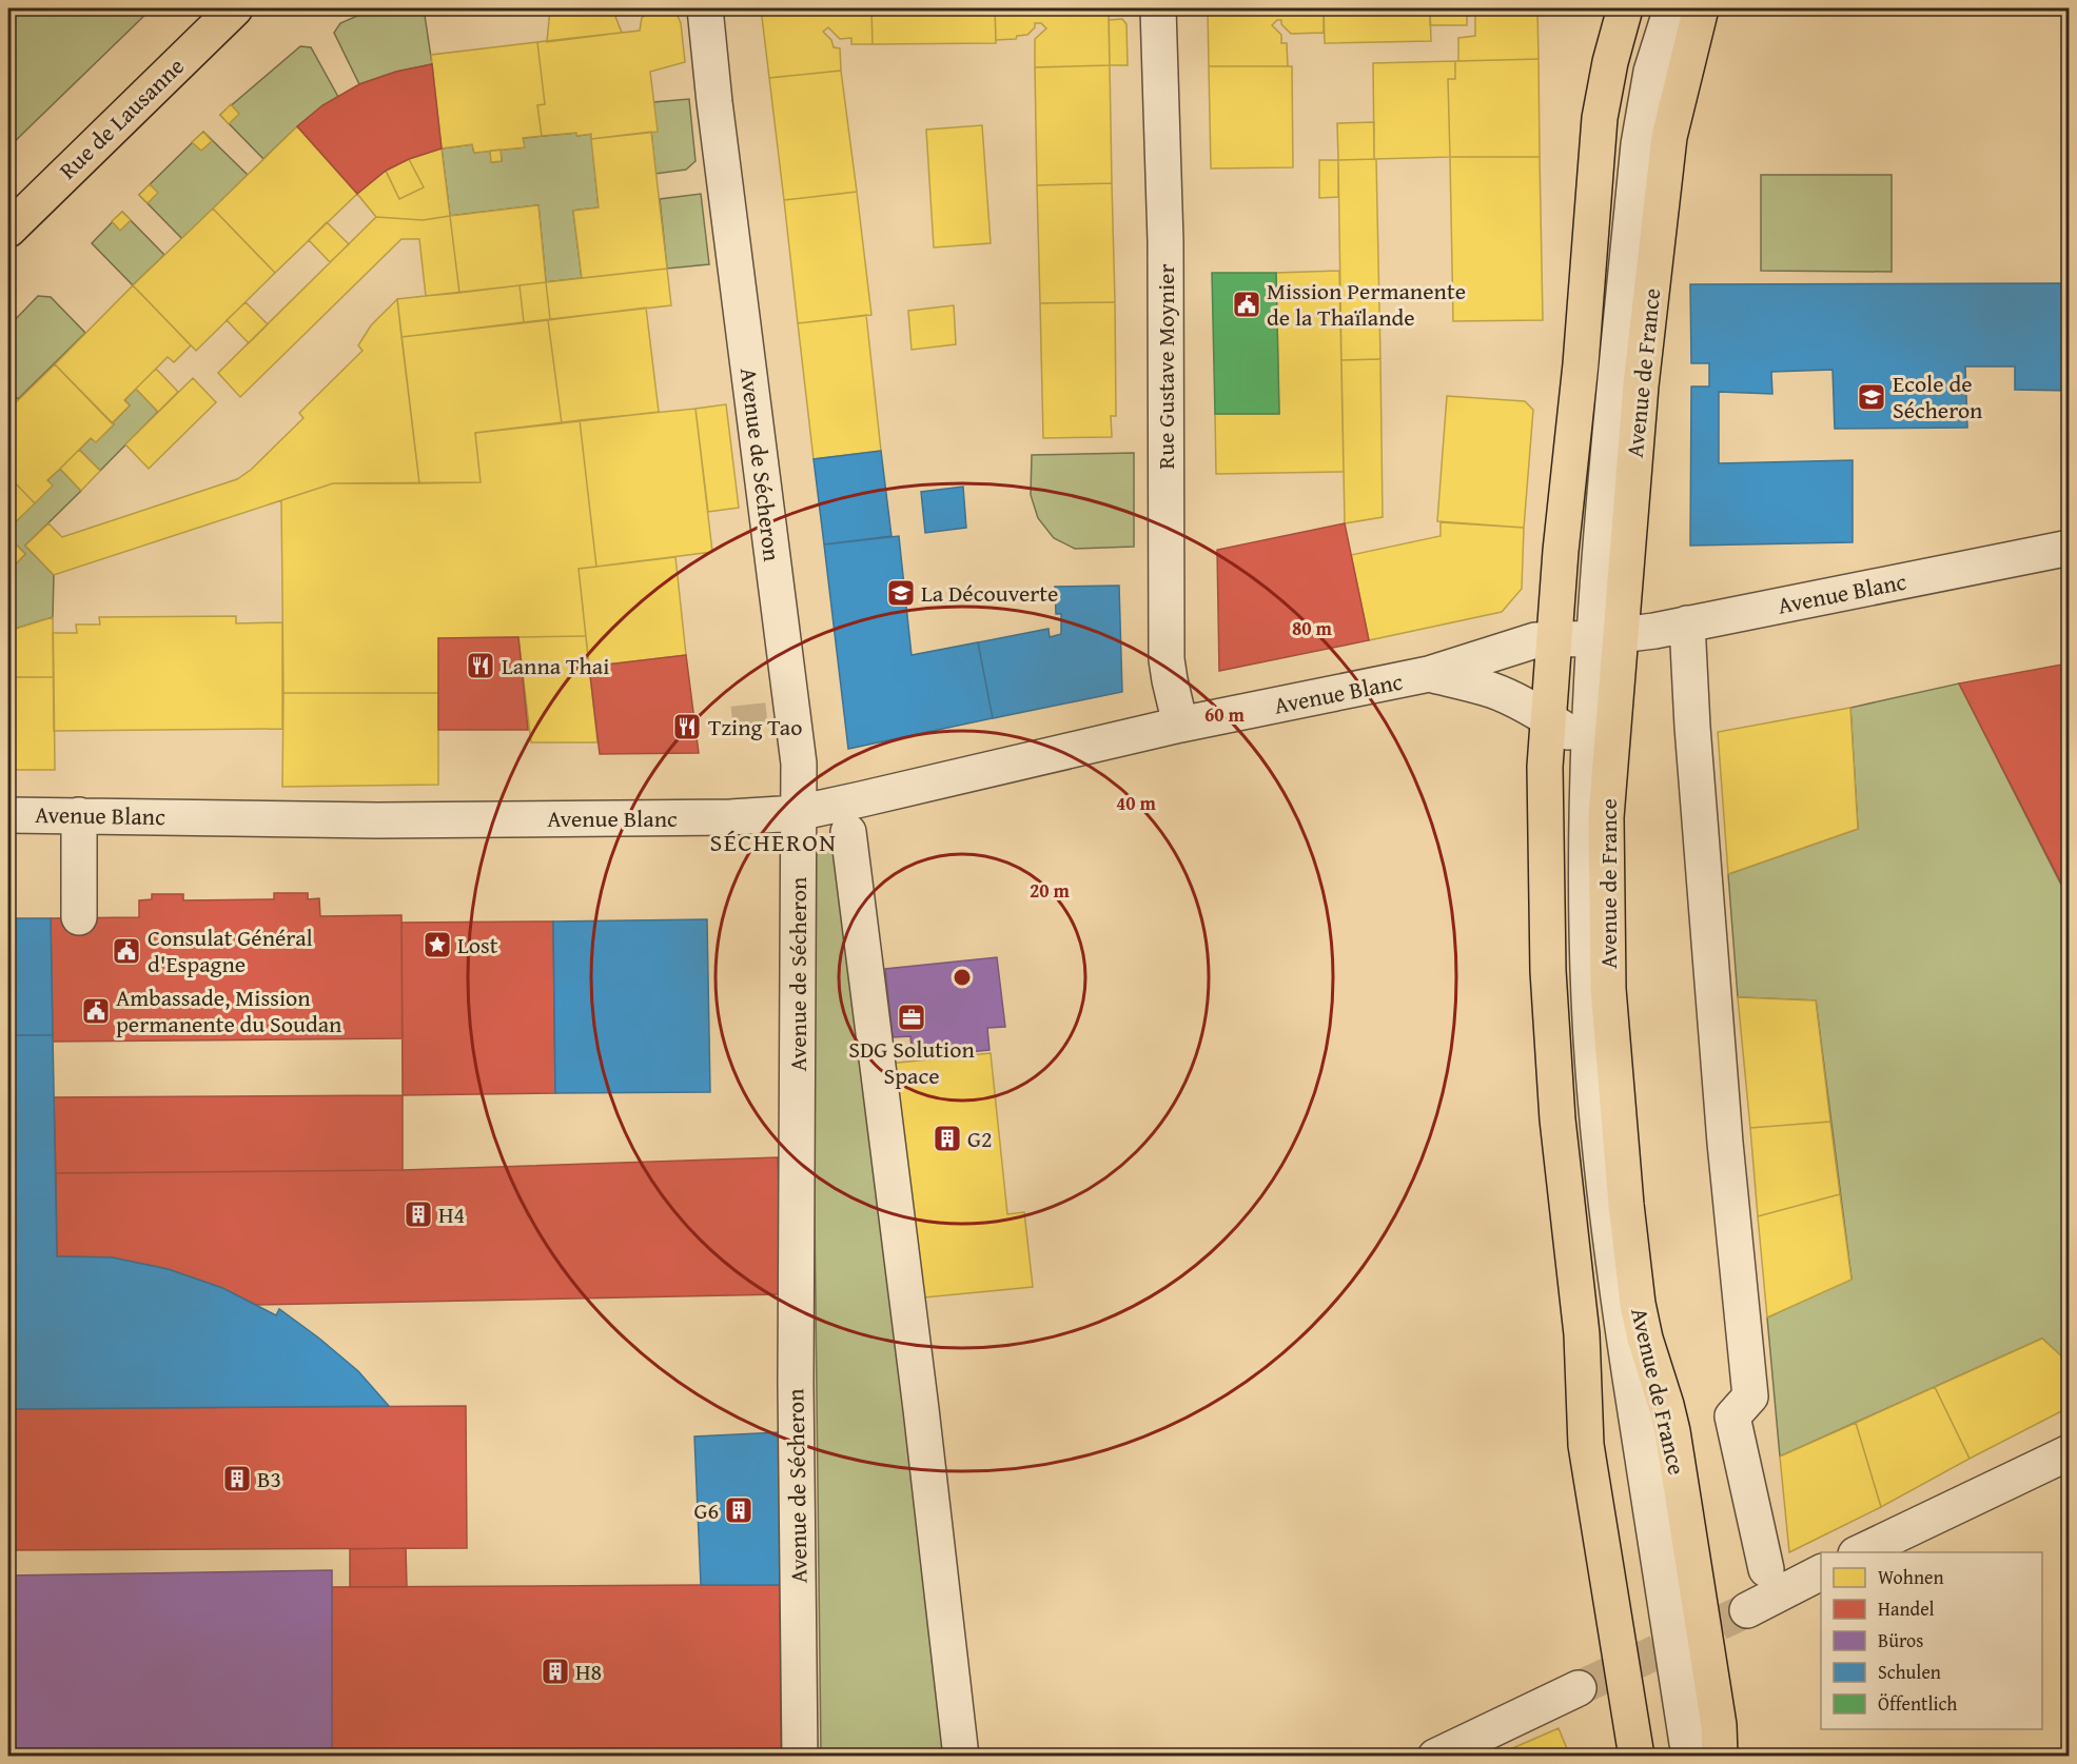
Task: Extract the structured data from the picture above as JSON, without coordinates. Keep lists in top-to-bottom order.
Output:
{
  "streets": {
    "main road": ["Rue de Lausanne", "Avenue de France"],
    "street": ["Rue Gustave Moynier", "Avenue de Sécheron", "Avenue Blanc"]
  },
  "crossings": [
    ["Rue Gustave Moynier", "Avenue Blanc"],
    ["Avenue de France", "Avenue Blanc"],
    ["Avenue de Sécheron", "Avenue Blanc"]
  ],
  "districts": ["SÉCHERON"],
  "places": {
    "public building": ["Mission Permanente de la Thaïlande", "Consulat Général d'Espagne", "Ambassade, Mission permanente du Soudan"],
    "school or university": ["Ecole de Sécheron", "La Découverte"],
    "restaurant": ["Lanna Thai", "Tzing Tao"],
    "place": ["Lost"],
    "office": ["SDG Solution Space"],
    "building": [
      "G2",
      "H4",
      "B3",
      "G6",
      "H8"
    ]
  },
  "legend": [
    "Wohnen",
    "Handel",
    "Büros",
    "Schulen",
    "Öffentlich"
  ],
  "rings": [
    "80 m",
    "60 m",
    "40 m",
    "20 m"
  ]
}
